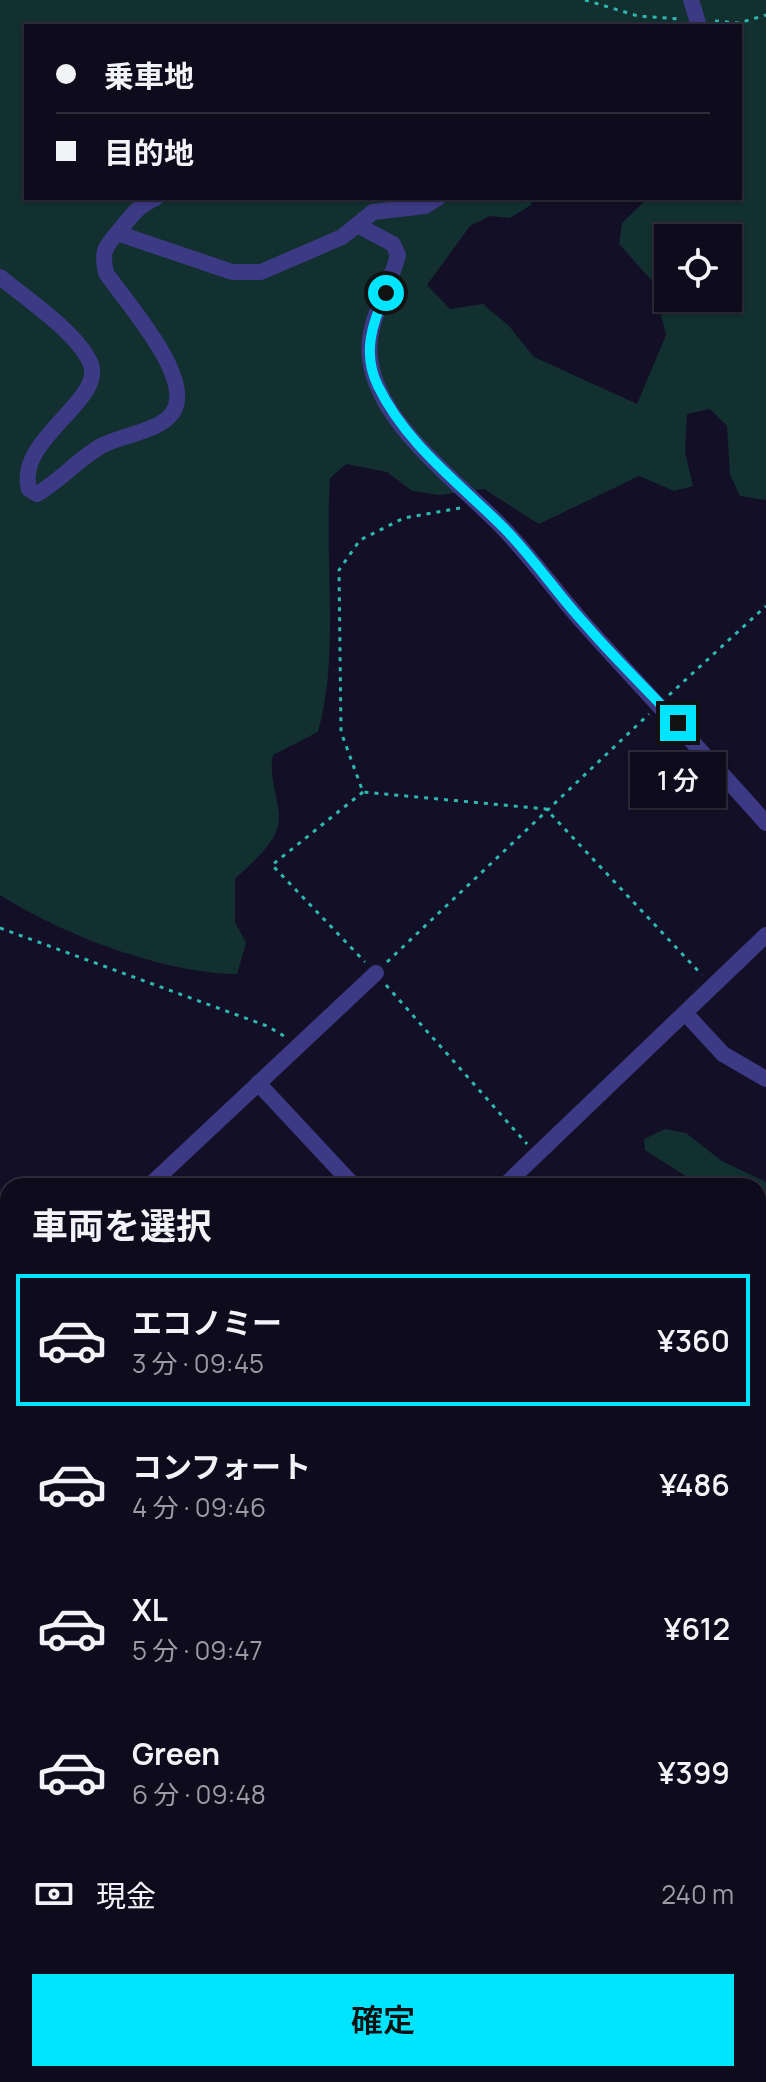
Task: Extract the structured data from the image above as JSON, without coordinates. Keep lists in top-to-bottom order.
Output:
{
  "page": {
    "banner": ["乗車地", "目的地"],
    "bubble": "1 分",
    "heading": "車両を選択",
    "list": [
      {
        "name": "エコノミー",
        "note": "3 分 · 09:45",
        "value": "¥360"
      },
      {
        "name": "コンフォート",
        "note": "4 分 · 09:46",
        "value": "¥486"
      },
      {
        "name": "XL",
        "note": "5 分 · 09:47",
        "value": "¥612"
      },
      {
        "name": "Green",
        "note": "6 分 · 09:48",
        "value": "¥399"
      }
    ],
    "pay": ["現金", "240 m"],
    "buttons": "確定"
  }
}
